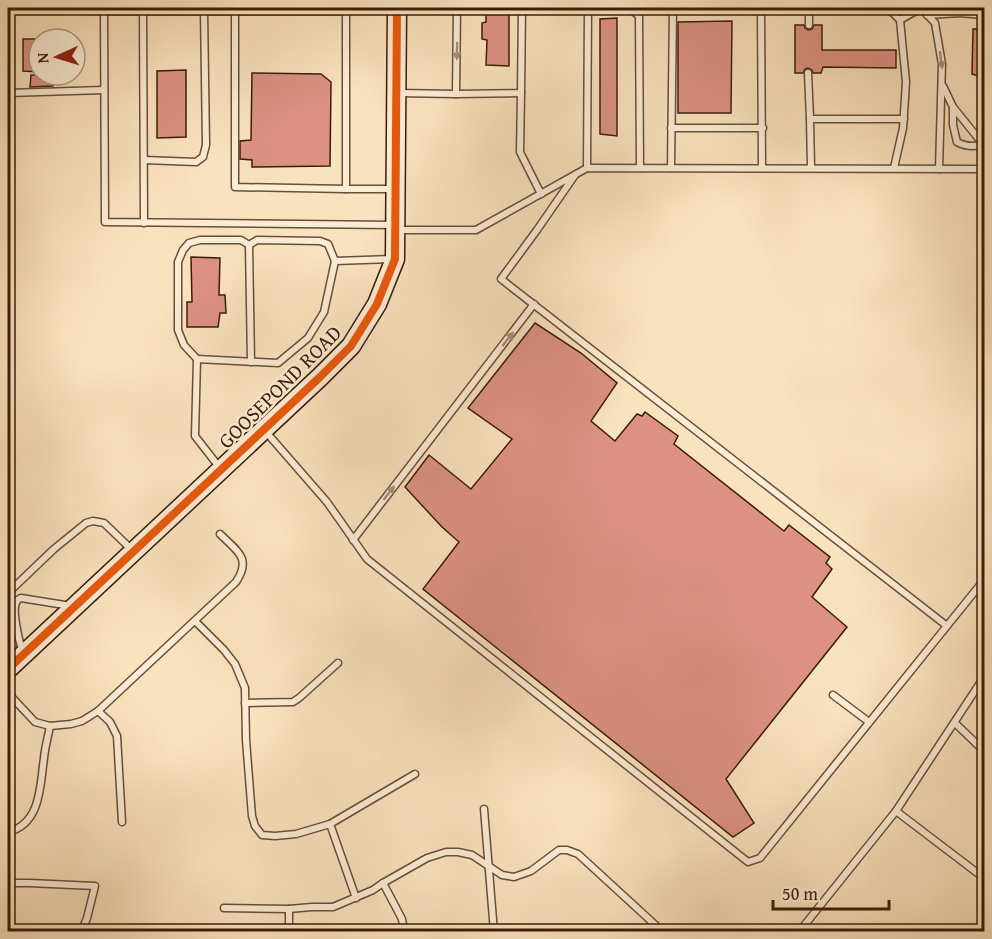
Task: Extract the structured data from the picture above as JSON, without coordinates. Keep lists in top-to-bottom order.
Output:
{
  "streets": {
    "street": ["GOOSEPOND ROAD"]
  },
  "scale_bar": "50 m",
  "north": "left"
}
